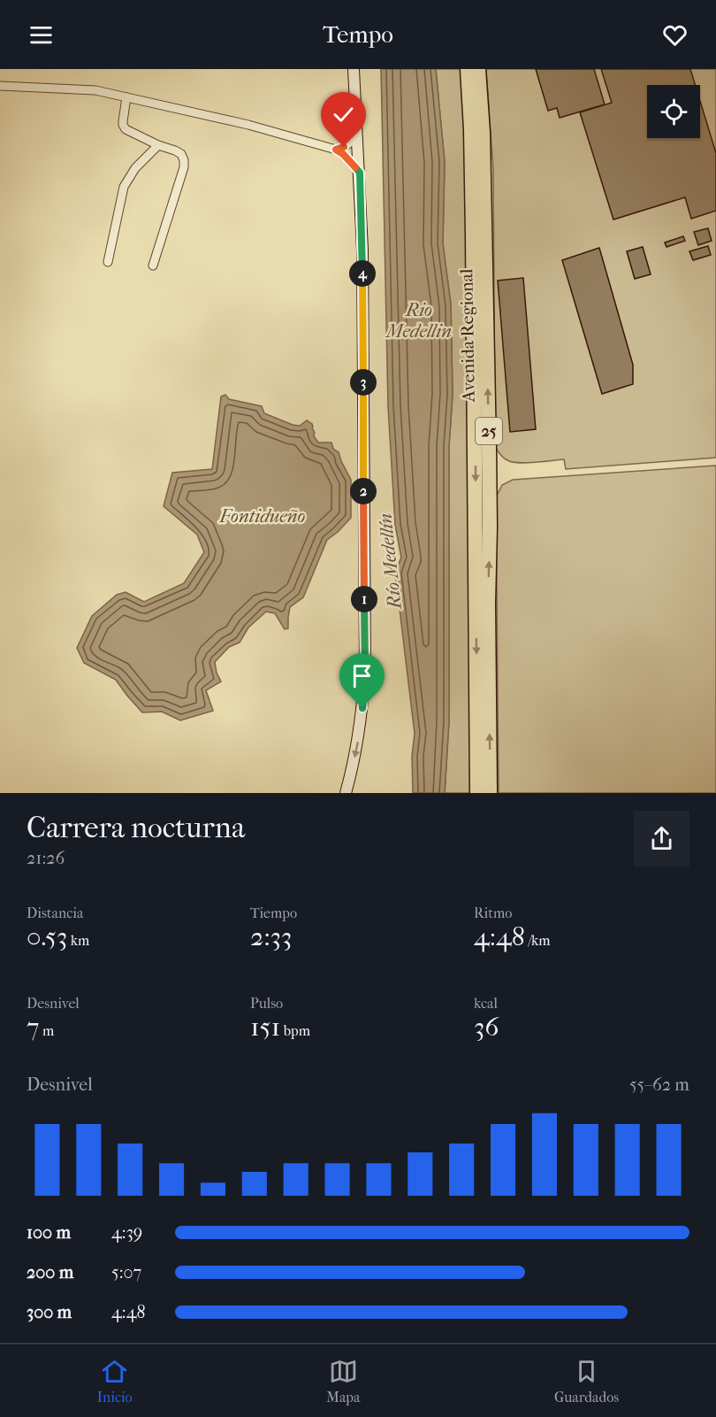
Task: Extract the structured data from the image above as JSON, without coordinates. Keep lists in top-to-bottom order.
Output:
{
  "streets": {
    "highway": ["Avenida Regional", "25"]
  },
  "water": ["Rio Medellin", "Fontidueño", "Río Medellín"],
  "page": {
    "header": "Tempo",
    "pins": [
      "4",
      "3",
      "2",
      "1"
    ],
    "heading": ["Carrera nocturna", "21:26"],
    "stats": [
      ["Distancia", "0.53 km"],
      ["Tiempo", "2:33"],
      ["Ritmo", "4:48 /km"],
      ["Desnivel", "7 m"],
      ["Pulso", "151 bpm"],
      ["kcal", "36"]
    ],
    "chart": ["Desnivel", "55–62 m"],
    "list": [
      {
        "name": "100 m",
        "note": "4:39"
      },
      {
        "name": "200 m",
        "note": "5:07"
      },
      {
        "name": "300 m",
        "note": "4:48"
      }
    ],
    "tabs": ["Inicio", "Mapa", "Guardados"]
  }
}
